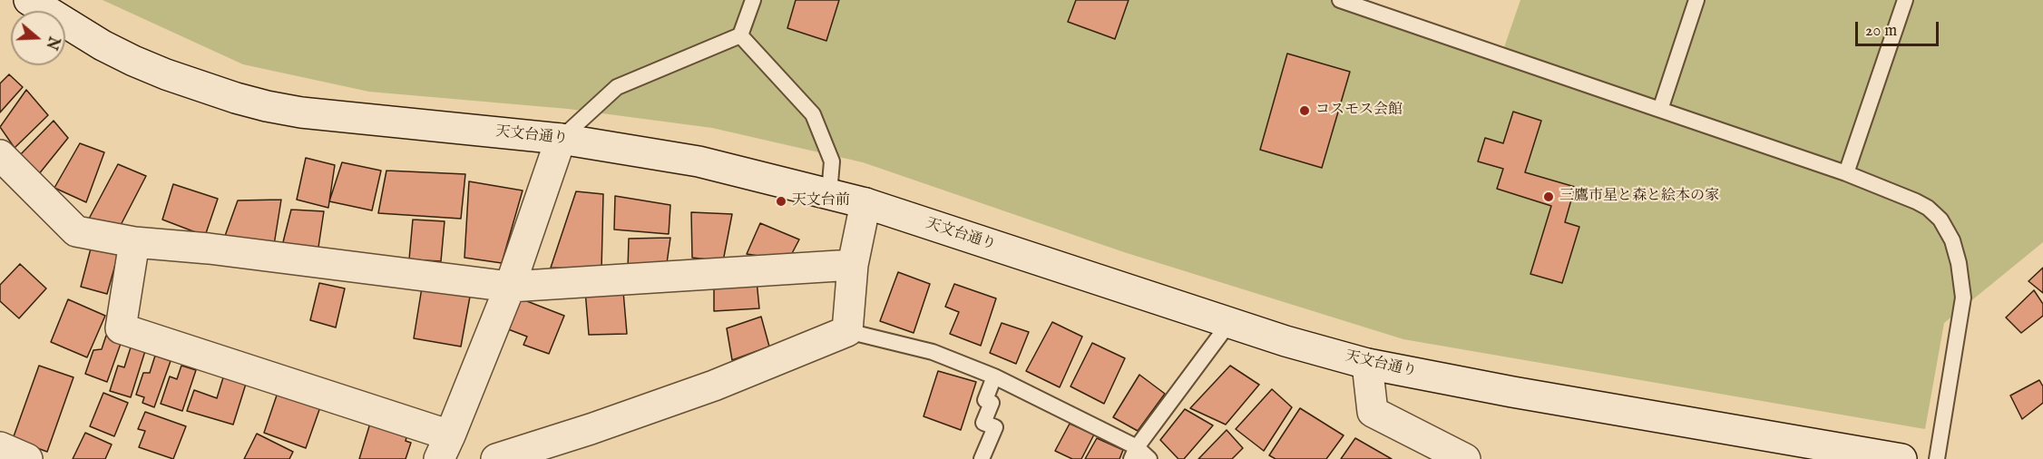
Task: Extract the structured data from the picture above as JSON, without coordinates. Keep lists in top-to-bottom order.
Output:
{
  "streets": {
    "street": ["天文台通り"]
  },
  "places": ["コスモス会館", "三鷹市星と森と絵本の家", "天文台前"],
  "scale_bar": "20 m",
  "north": "right"
}
